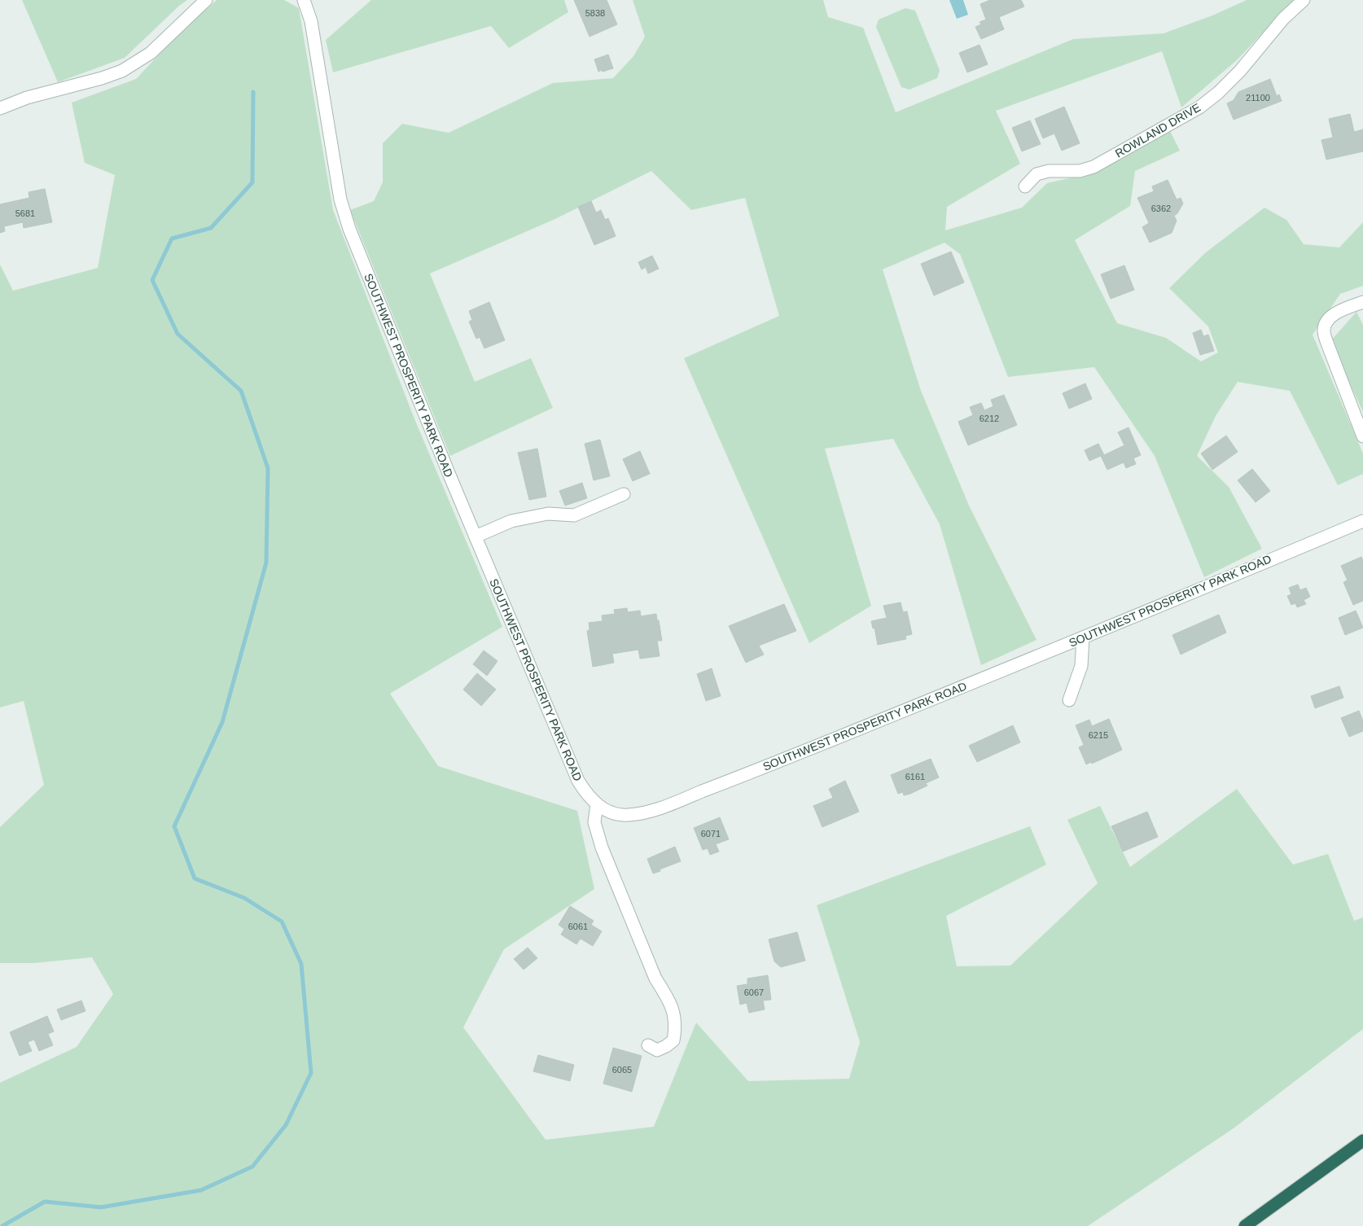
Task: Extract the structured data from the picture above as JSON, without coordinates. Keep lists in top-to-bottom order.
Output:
{
  "streets": {
    "street": ["ROWLAND DRIVE", "SOUTHWEST PROSPERITY PARK ROAD"]
  },
  "house_numbers": [
    "5838",
    "21100",
    "6362",
    "5681",
    "6212",
    "6215",
    "6161",
    "6071",
    "6061",
    "6067",
    "6065"
  ]
}
